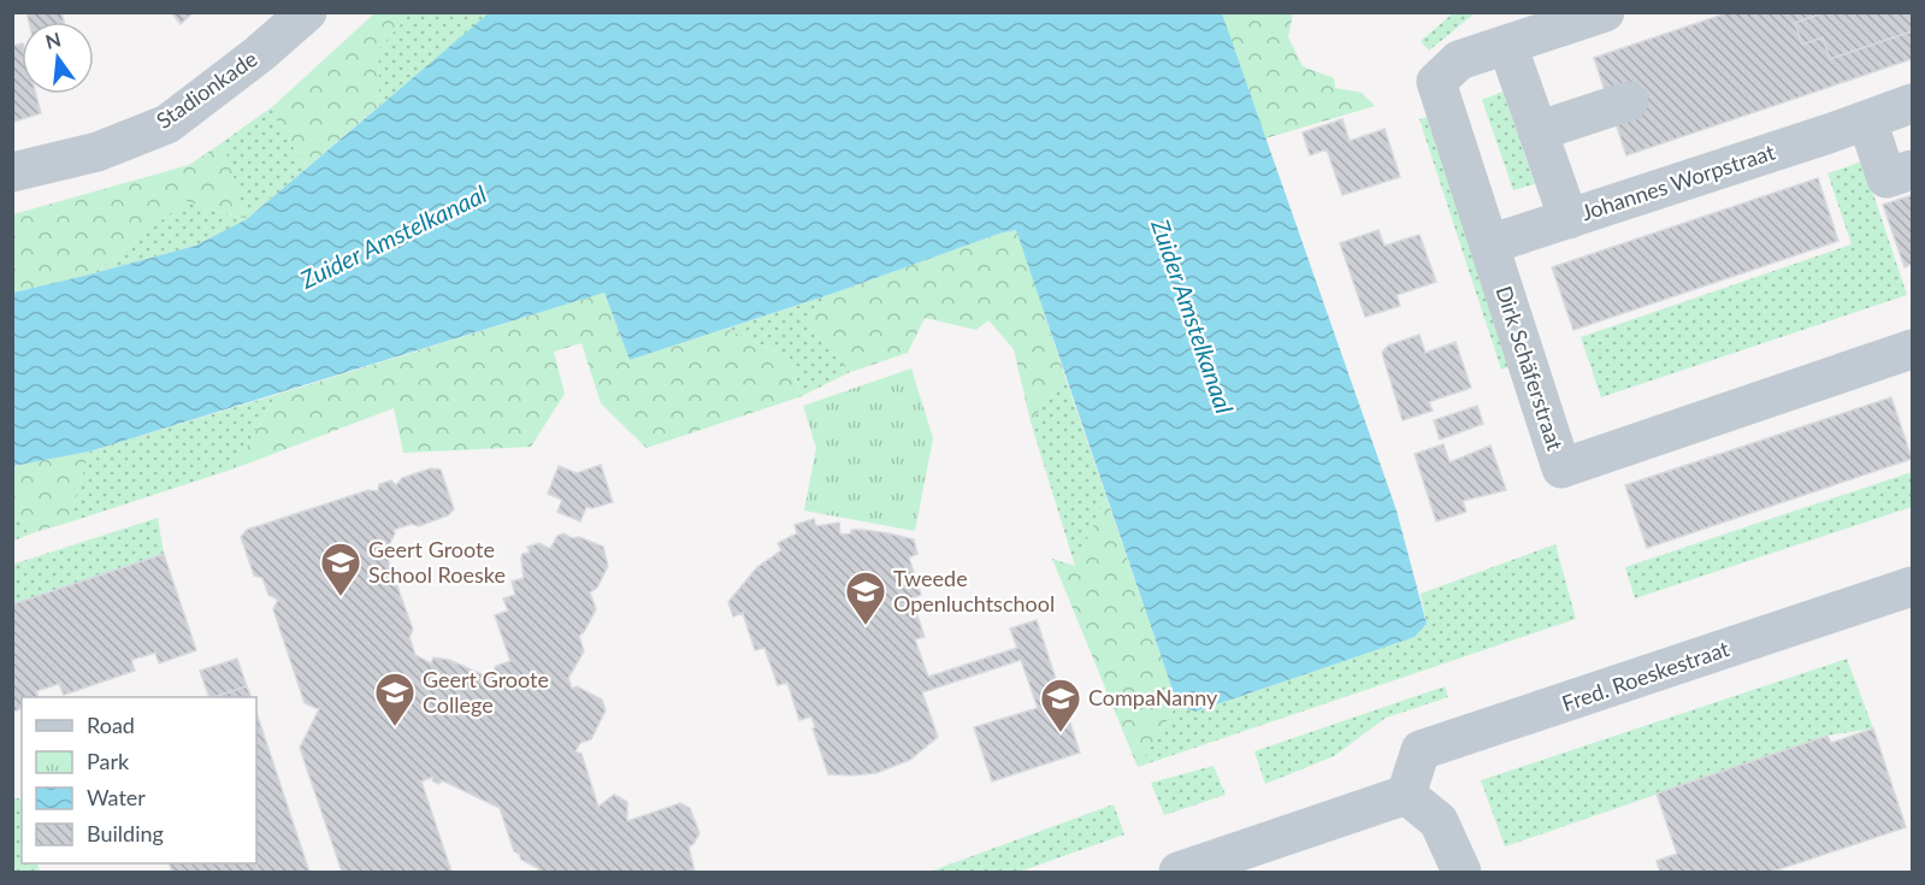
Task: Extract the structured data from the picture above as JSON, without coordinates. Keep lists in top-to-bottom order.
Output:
{
  "streets": {
    "street": [
      "Stadionkade",
      "Johannes Worpstraat",
      "Dirk Schäferstraat",
      "Fred. Roeskestraat"
    ]
  },
  "crossings": [
    ["Johannes Worpstraat", "Dirk Schäferstraat"]
  ],
  "water": ["Zuider Amstelkanaal"],
  "places": {
    "school or university": [
      "Geert Groote School Roeske",
      "Tweede Openluchtschool",
      "Geert Groote College",
      "CompaNanny"
    ]
  },
  "legend": [
    "Road",
    "Park",
    "Water",
    "Building"
  ],
  "north": "top"
}
